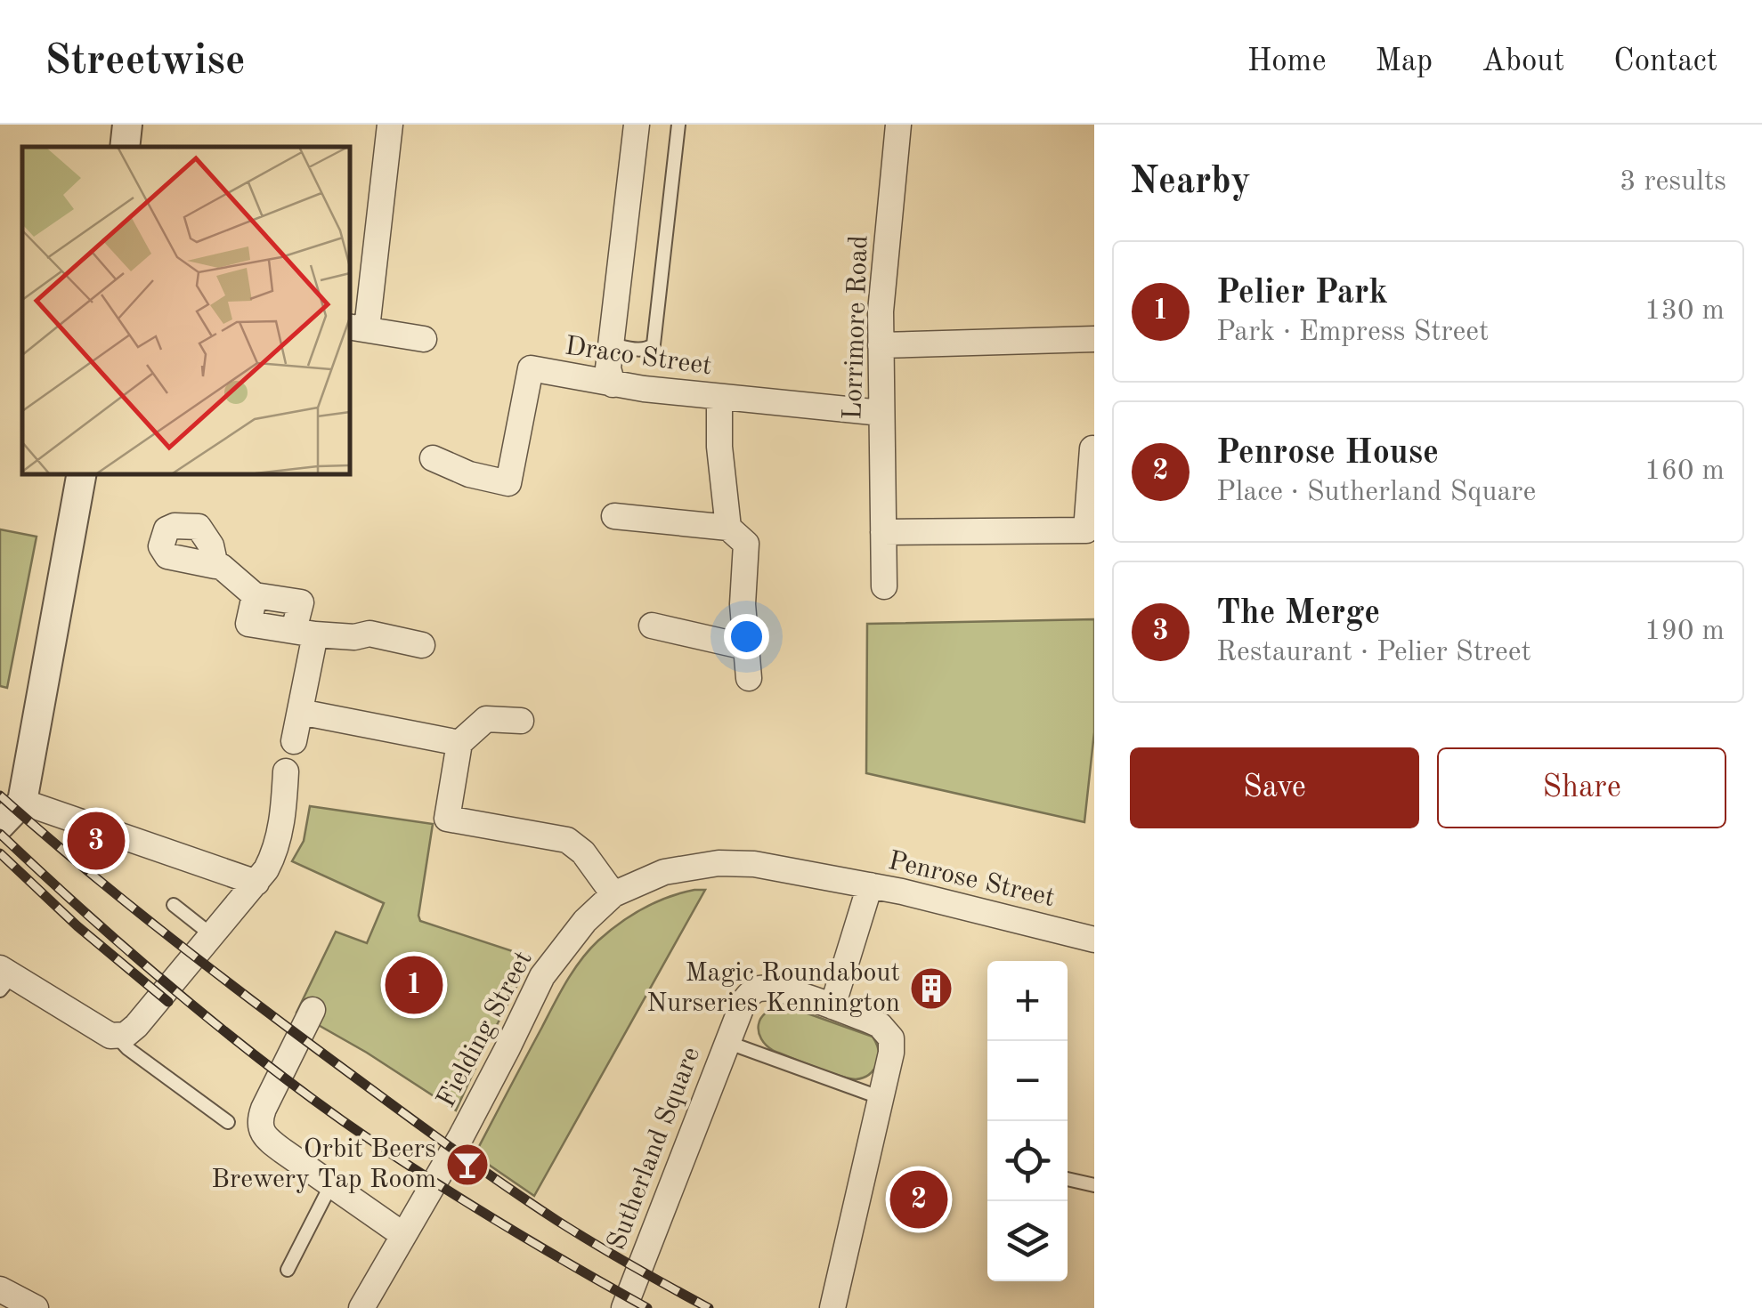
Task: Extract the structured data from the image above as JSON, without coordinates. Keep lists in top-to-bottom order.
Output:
{
  "streets": {
    "street": [
      "Lorrimore Road",
      "Draco Street",
      "Penrose Street",
      "Fielding Street",
      "Sutherland Square"
    ]
  },
  "crossings": [
    ["Lorrimore Road", "Draco Street"],
    ["Penrose Street", "Fielding Street"]
  ],
  "places": {
    "building": ["Magic Roundabout Nurseries Kennington"],
    "bar": ["Orbit Beers Brewery Tap Room"]
  },
  "page": {
    "header": "Streetwise",
    "nav": [
      "Home",
      "Map",
      "About",
      "Contact"
    ],
    "heading": ["Nearby", "3 results"],
    "list": [
      {
        "mark": "1",
        "name": "Pelier Park",
        "note": "Park · Empress Street",
        "value": "130 m"
      },
      {
        "mark": "2",
        "name": "Penrose House",
        "note": "Place · Sutherland Square",
        "value": "160 m"
      },
      {
        "mark": "3",
        "name": "The Merge",
        "note": "Restaurant · Pelier Street",
        "value": "190 m"
      }
    ],
    "buttons": ["Save", "Share"],
    "pins": ["3", "1", "2"],
    "map_buttons": ["+", "−"]
  }
}
